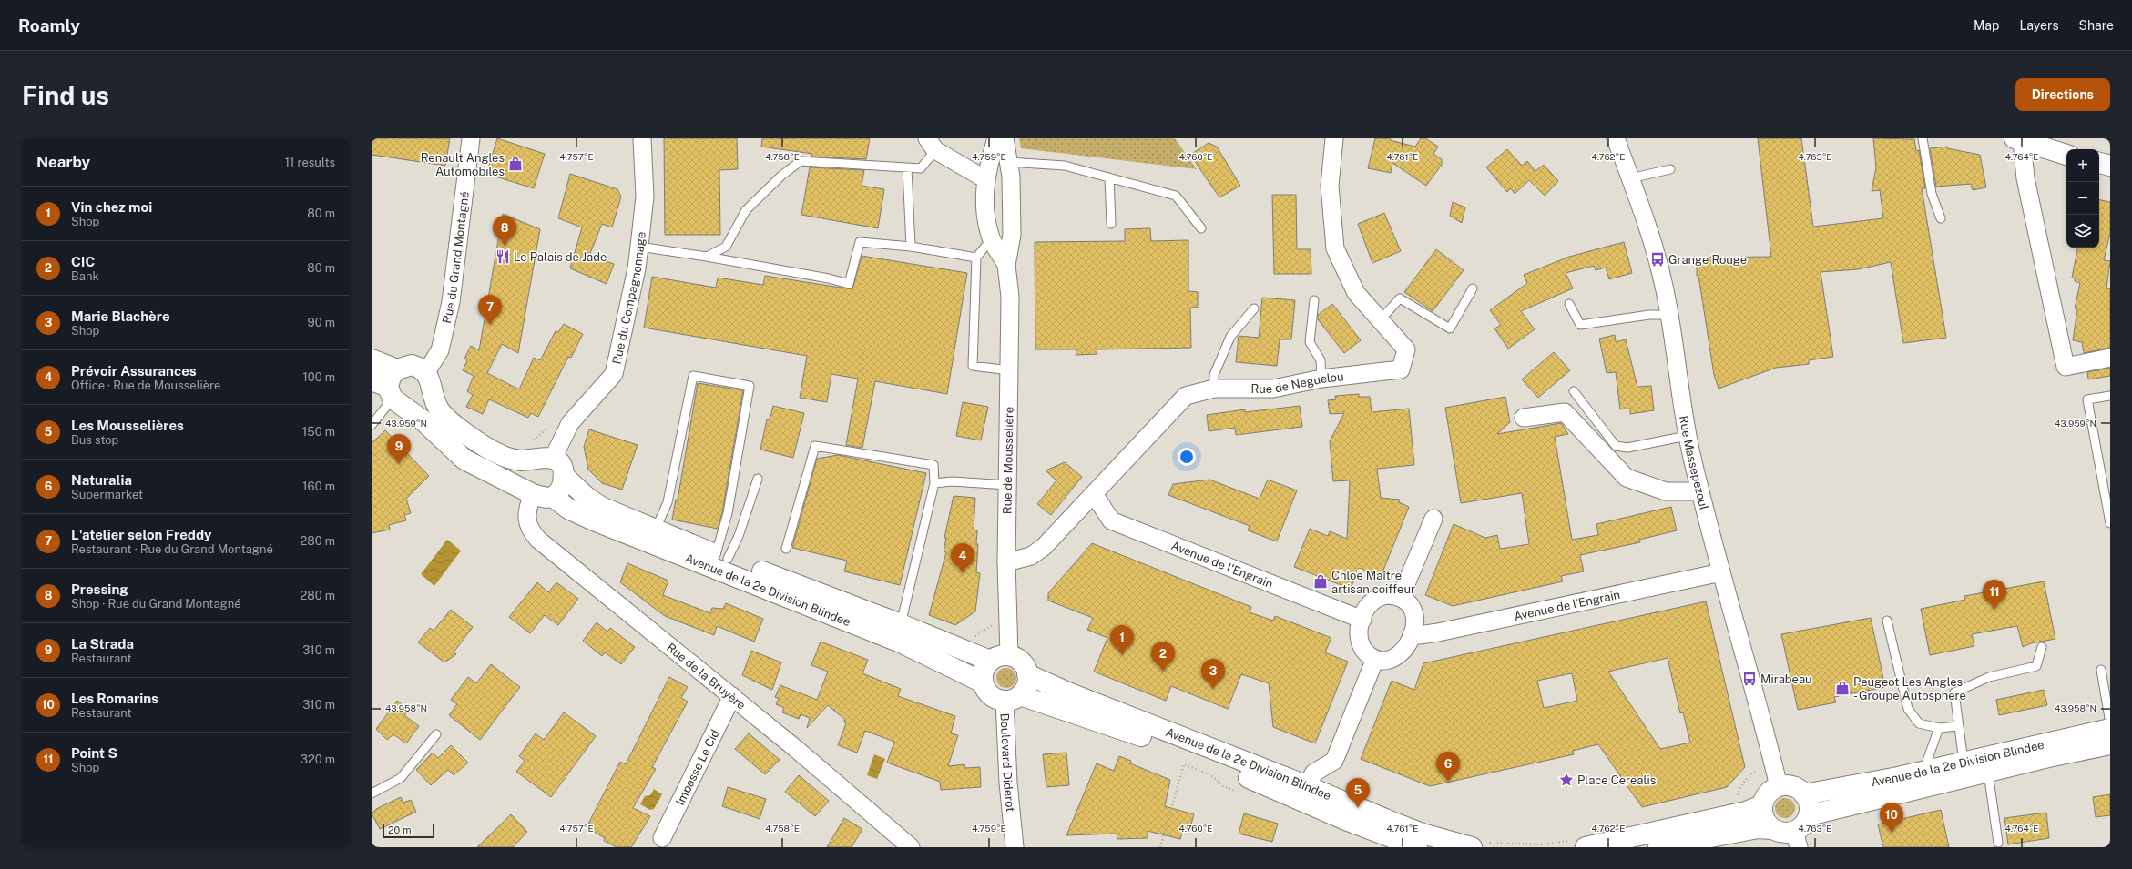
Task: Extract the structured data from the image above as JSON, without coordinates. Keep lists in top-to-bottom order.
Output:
{
  "streets": {
    "main road": ["Avenue de la 2e Division Blindee"],
    "street": [
      "Rue du Grand Montagné",
      "Rue du Compagnonnage",
      "Rue de Neguelou",
      "Rue de Mousselière",
      "Rue Massepezoul",
      "Avenue de l'Engrain",
      "Rue de la Bruyère",
      "Boulevard Diderot",
      "Impasse Le Cid"
    ]
  },
  "crossings": [
    ["Rue du Compagnonnage", "Avenue de la 2e Division Blindee"],
    ["Rue de Neguelou", "Rue de Mousselière"],
    ["Rue de Neguelou", "Avenue de l'Engrain"],
    ["Rue de Mousselière", "Avenue de la 2e Division Blindee"],
    ["Rue de Mousselière", "Boulevard Diderot"],
    ["Rue Massepezoul", "Avenue de l'Engrain"],
    ["Rue Massepezoul", "Avenue de la 2e Division Blindee"],
    ["Avenue de la 2e Division Blindee", "Boulevard Diderot"],
    ["Rue de la Bruyère", "Impasse Le Cid"]
  ],
  "places": {
    "shop": ["Renault Angles Automobiles", "Chloë Maître artisan coiffeur", "Peugeot Les Angles - Groupe Autosphere"],
    "restaurant": ["Le Palais de Jade"],
    "bus stop": ["Grange Rouge", "Mirabeau"],
    "place": ["Place Cerealis"]
  },
  "scale_bar": "20 m",
  "page": {
    "header": "Roamly",
    "nav": ["Map", "Layers", "Share"],
    "buttons": "Directions",
    "title": "Find us",
    "heading": ["Nearby", "11 results"],
    "map_buttons": ["+", "−"],
    "list": [
      {
        "mark": "1",
        "name": "Vin chez moi",
        "note": "Shop",
        "value": "80 m"
      },
      {
        "mark": "2",
        "name": "CIC",
        "note": "Bank",
        "value": "80 m"
      },
      {
        "mark": "3",
        "name": "Marie Blachère",
        "note": "Shop",
        "value": "90 m"
      },
      {
        "mark": "4",
        "name": "Prévoir Assurances",
        "note": "Office · Rue de Mousselière",
        "value": "100 m"
      },
      {
        "mark": "5",
        "name": "Les Mousselières",
        "note": "Bus stop",
        "value": "150 m"
      },
      {
        "mark": "6",
        "name": "Naturalia",
        "note": "Supermarket",
        "value": "160 m"
      },
      {
        "mark": "7",
        "name": "L'atelier selon Freddy",
        "note": "Restaurant · Rue du Grand Montagné",
        "value": "280 m"
      },
      {
        "mark": "8",
        "name": "Pressing",
        "note": "Shop · Rue du Grand Montagné",
        "value": "280 m"
      },
      {
        "mark": "9",
        "name": "La Strada",
        "note": "Restaurant",
        "value": "310 m"
      },
      {
        "mark": "10",
        "name": "Les Romarins",
        "note": "Restaurant",
        "value": "310 m"
      },
      {
        "mark": "11",
        "name": "Point S",
        "note": "Shop",
        "value": "320 m"
      }
    ],
    "pins": [
      "8",
      "7",
      "9",
      "4",
      "11",
      "1",
      "2",
      "3",
      "6",
      "5",
      "10"
    ],
    "scale": "20 m"
  },
  "coordinates": [
    "4.757°E",
    "4.758°E",
    "4.759°E",
    "4.760°E",
    "4.761°E",
    "4.762°E",
    "4.763°E",
    "4.764°E",
    "43.959°N",
    "43.958°N"
  ]
}
